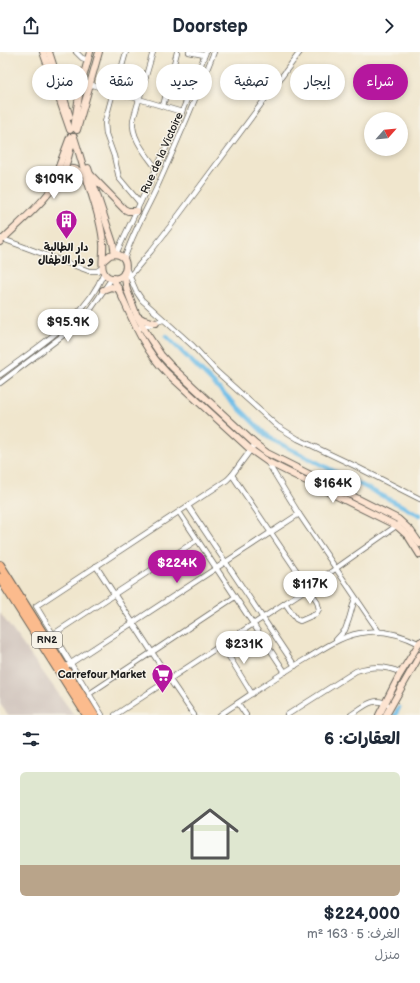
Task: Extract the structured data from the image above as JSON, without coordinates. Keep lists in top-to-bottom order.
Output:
{
  "streets": {
    "highway": ["RN2"],
    "street": ["Rue de la Victoire"]
  },
  "places": {
    "building": ["دار الطالبة و دار الاطفال"],
    "supermarket": ["Carrefour Market"]
  },
  "north": "top right",
  "page": {
    "header": "Doorstep",
    "chip": [
      "شراء",
      "إيجار",
      "تصفية",
      "جديد",
      "شقة",
      "منزل"
    ],
    "price": [
      "$109K",
      "$95.9K",
      "$164K",
      "$224K",
      "$117K",
      "$231K"
    ],
    "heading": "العقارات: 6",
    "list": [
      {
        "name": "$224,000",
        "note": "الغرف: 5 · 163 m² · منزل"
      }
    ]
  }
}
